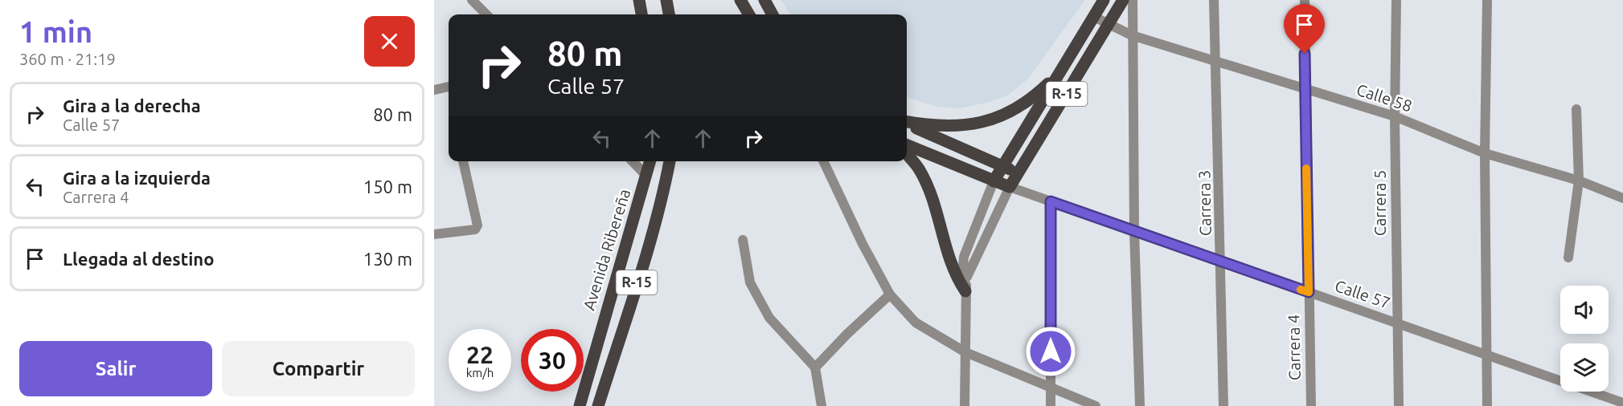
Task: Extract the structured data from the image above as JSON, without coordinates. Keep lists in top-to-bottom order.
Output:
{
  "streets": {
    "main road": ["R-15", "Avenida Ribereña"],
    "street": [
      "Calle 58",
      "Carrera 3",
      "Carrera 5",
      "Calle 57",
      "Carrera 4"
    ]
  },
  "crossings": [
    ["R-15", "Calle 58"],
    ["R-15", "Calle 57"],
    ["Calle 58", "Carrera 3"],
    ["Calle 58", "Carrera 5"],
    ["Calle 58", "Carrera 4"],
    ["Carrera 3", "Calle 57"],
    ["Carrera 5", "Calle 57"],
    ["Calle 57", "Carrera 4"]
  ],
  "page": {
    "heading": ["1 min", "360 m · 21:19"],
    "turn": ["80 m", "Calle 57"],
    "list": [
      {
        "name": "Gira a la derecha",
        "note": "Calle 57",
        "value": "80 m"
      },
      {
        "name": "Gira a la izquierda",
        "note": "Carrera 4",
        "value": "150 m"
      },
      {
        "name": "Llegada al destino",
        "value": "130 m"
      }
    ],
    "speed": "22 km/h",
    "limit": "30",
    "buttons": ["Salir", "Compartir"]
  }
}
